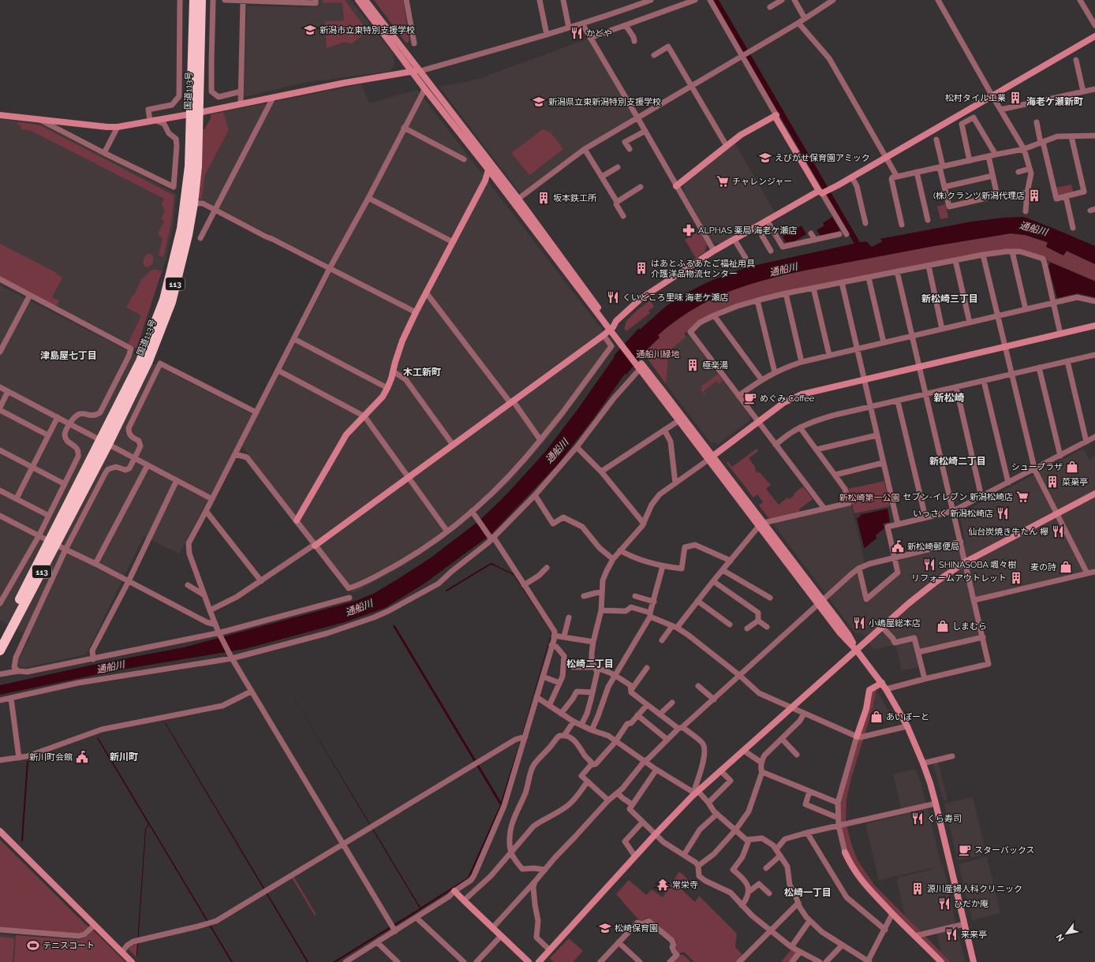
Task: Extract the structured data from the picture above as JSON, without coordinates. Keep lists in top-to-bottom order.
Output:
{
  "streets": {
    "highway": ["国道113号", "113"]
  },
  "districts": [
    "海老ケ瀬新町",
    "新松崎三丁目",
    "津島屋七丁目",
    "木工新町",
    "新松崎",
    "新松崎二丁目",
    "松崎二丁目",
    "新川町",
    "松崎一丁目"
  ],
  "water": ["通船川"],
  "parks": ["通船川緑地", "新松崎第一公園"],
  "places": {
    "school or university": [
      "新潟市立東特別支援学校",
      "新潟県立東新潟特別支援学校",
      "えびがせ保育園アミック",
      "松崎保育園"
    ],
    "restaurant": [
      "かどや",
      "くいどころ里味 海老ケ瀬店",
      "いっさく 新潟松崎店",
      "仙台炭焼き牛たん 欅",
      "SHINASOBA 颯々樹",
      "小嶋屋総本店",
      "くら寿司",
      "ひだか庵",
      "来来亭"
    ],
    "building": [
      "松村タイル工業",
      "(株)クランツ新潟代理店",
      "坂本鉄工所",
      "はあとふるあたご福祉用具 介護洋品物流センター",
      "極楽湯",
      "菜菓亭",
      "リフォームアウトレット",
      "源川産婦人科クリニック"
    ],
    "supermarket": ["チャレンジャー", "セブン-イレブン 新潟松崎店"],
    "pharmacy": ["ALPHAS 薬局 海老ケ瀬店"],
    "cafe": ["めぐみ Coffee", "スターバックス"],
    "shop": [
      "シュープラザ",
      "麦の詩",
      "しまむら",
      "あいぽーと"
    ],
    "public building": ["新松崎郵便局", "新川町会館"],
    "temple": ["常栄寺"],
    "sports": ["テニスコート"]
  },
  "north": "bottom left"
}
